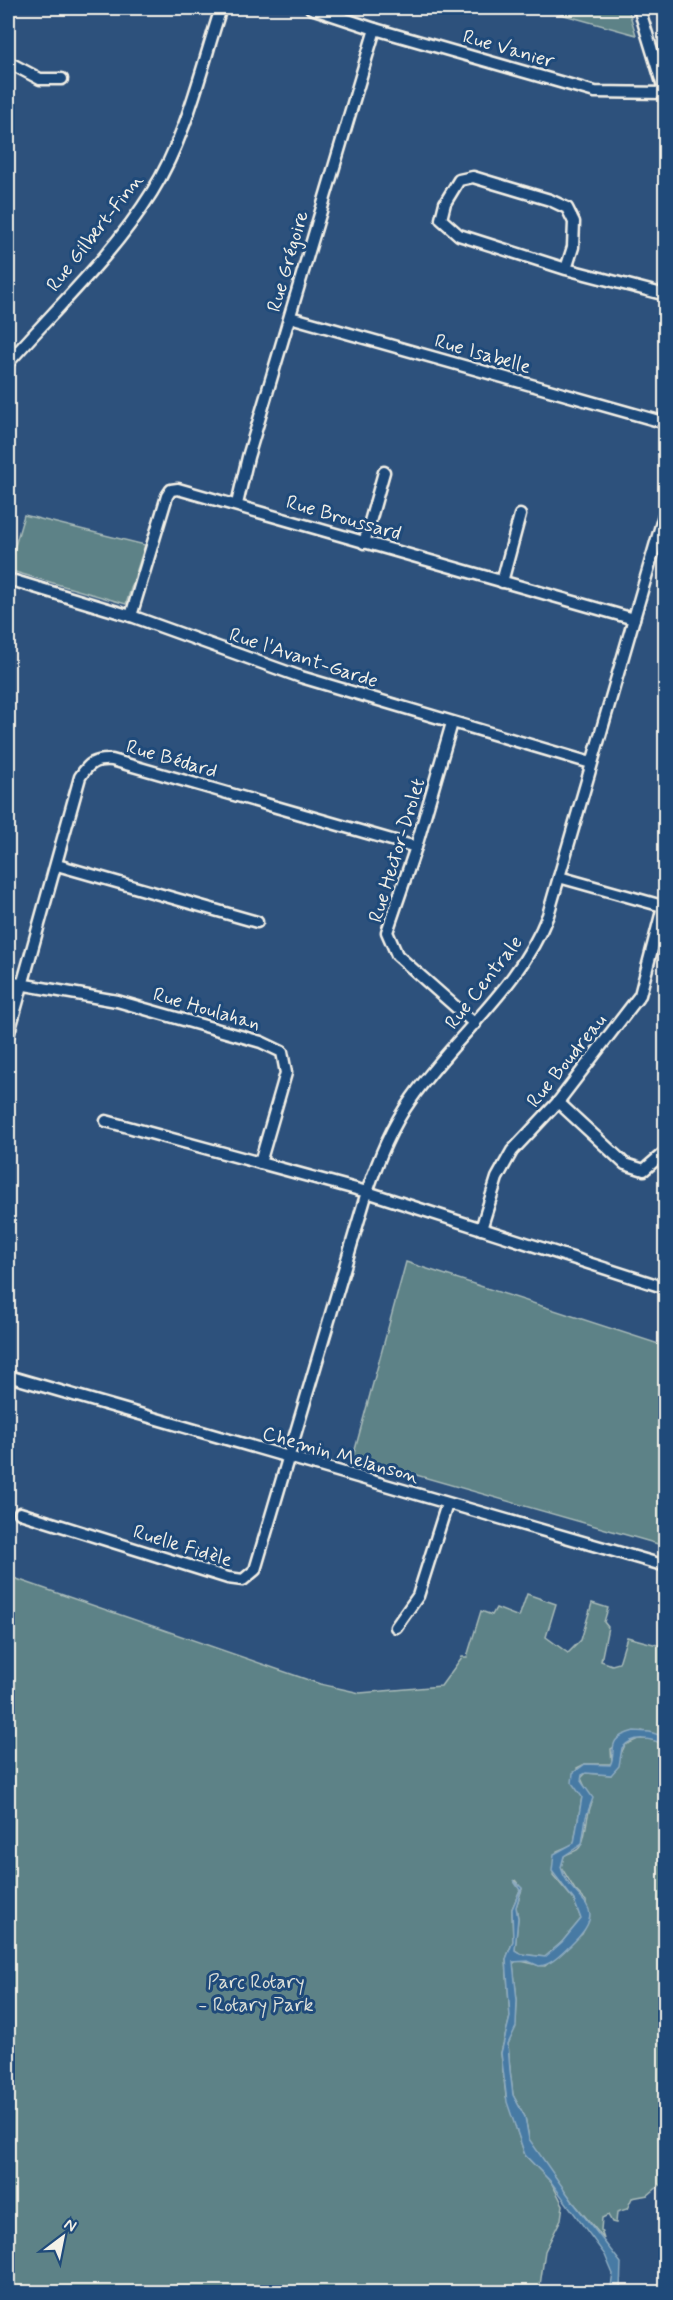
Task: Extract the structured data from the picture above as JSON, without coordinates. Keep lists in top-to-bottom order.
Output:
{
  "streets": {
    "street": [
      "Rue Vanier",
      "Rue Gilbert-Finn",
      "Rue Grégoire",
      "Rue Isabelle",
      "Rue Broussard",
      "Rue l'Avant-Garde",
      "Rue Bédard",
      "Rue Hector-Drolet",
      "Rue Centrale",
      "Rue Houlahan",
      "Rue Boudreau",
      "Chemin Melanson",
      "Ruelle Fidèle"
    ]
  },
  "crossings": [
    ["Rue Vanier", "Rue Grégoire"],
    ["Rue Grégoire", "Rue Isabelle"],
    ["Rue Grégoire", "Rue Broussard"],
    ["Rue Broussard", "Rue l'Avant-Garde"],
    ["Rue Broussard", "Rue Centrale"],
    ["Rue l'Avant-Garde", "Rue Hector-Drolet"],
    ["Rue l'Avant-Garde", "Rue Centrale"],
    ["Rue Bédard", "Rue Hector-Drolet"],
    ["Rue Bédard", "Rue Houlahan"],
    ["Rue Hector-Drolet", "Rue Centrale"],
    ["Rue Centrale", "Chemin Melanson"],
    ["Rue Centrale", "Ruelle Fidèle"],
    ["Chemin Melanson", "Ruelle Fidèle"]
  ],
  "parks": ["Parc Rotary - Rotary Park"],
  "north": "top right"
}
